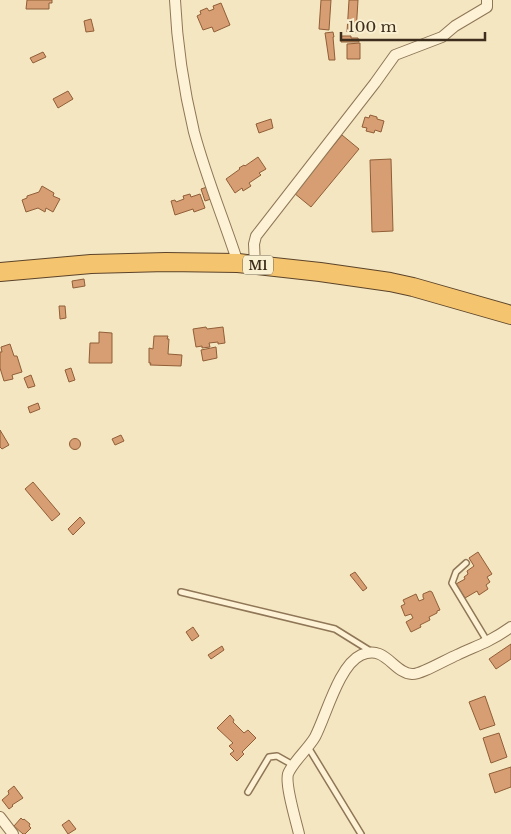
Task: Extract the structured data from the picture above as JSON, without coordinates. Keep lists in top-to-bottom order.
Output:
{
  "streets": {
    "highway": ["M1"]
  },
  "scale_bar": "100 m"
}
